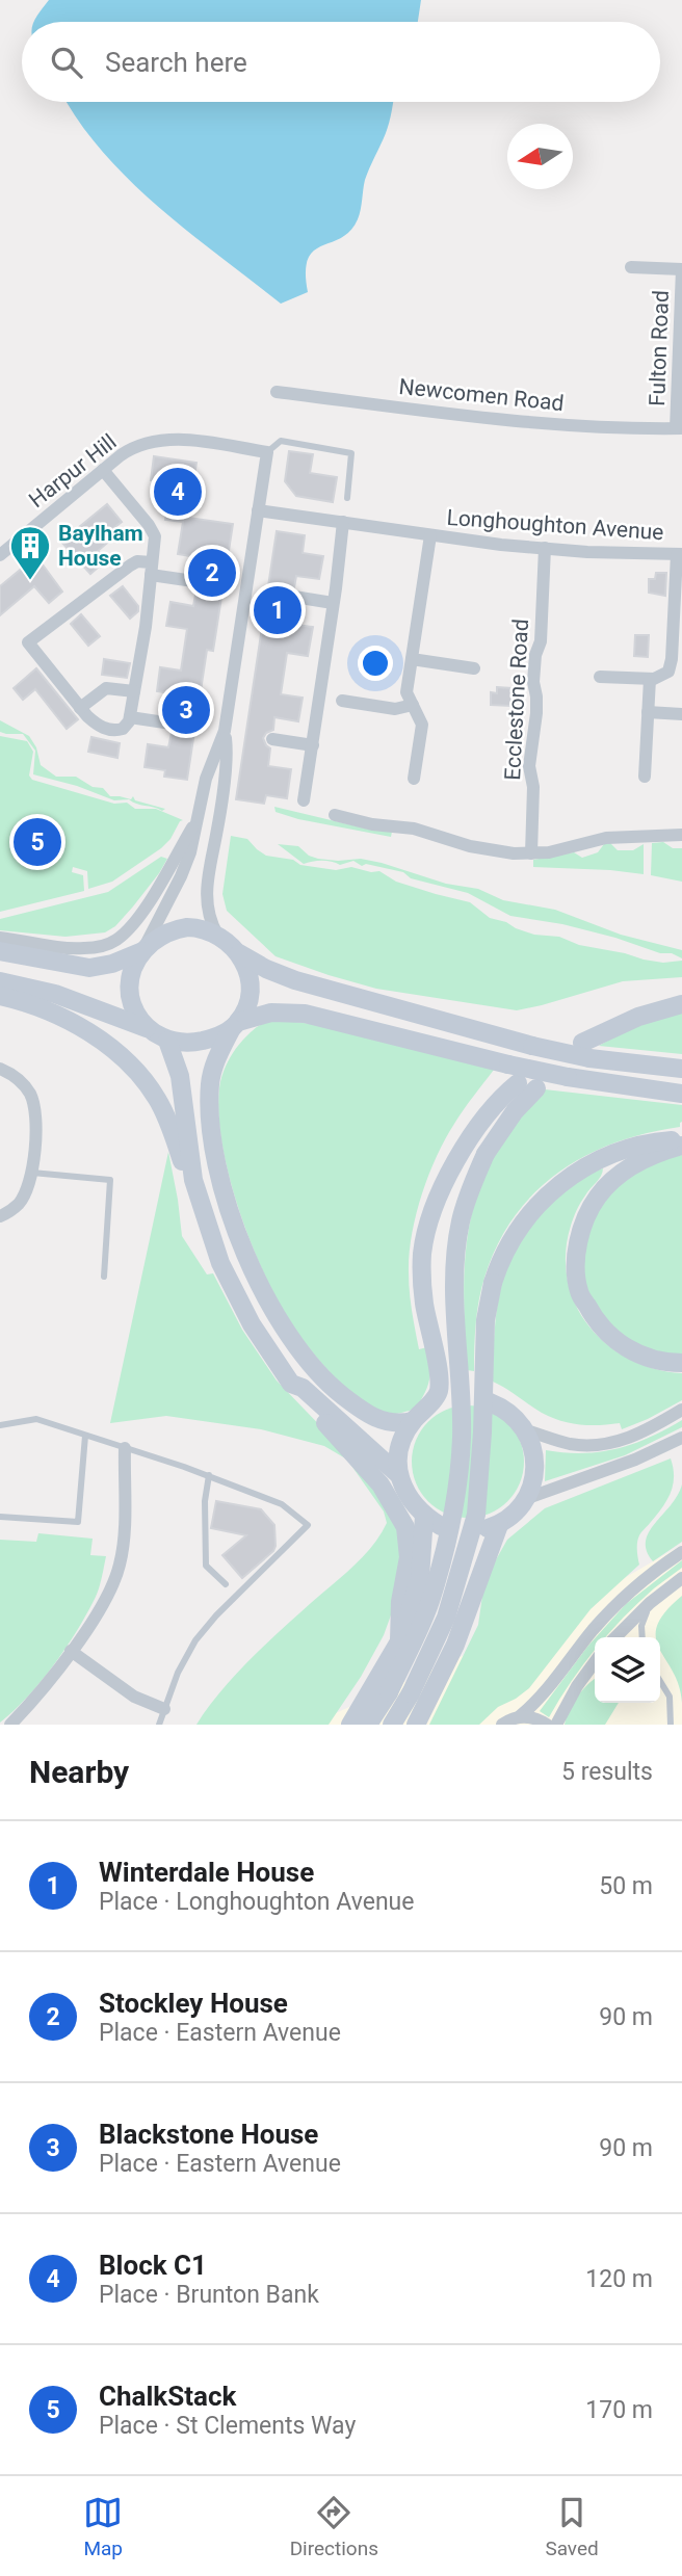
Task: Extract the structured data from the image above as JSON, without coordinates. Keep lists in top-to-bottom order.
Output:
{
  "streets": {
    "street": [
      "Fulton Road",
      "Newcomen Road",
      "Harpur Hill",
      "Longhoughton Avenue",
      "Ecclestone Road"
    ]
  },
  "crossings": [
    ["Fulton Road", "Newcomen Road"],
    ["Longhoughton Avenue", "Ecclestone Road"]
  ],
  "places": {
    "building": ["Baylham House"]
  },
  "north": "left",
  "page": {
    "search": "Search here",
    "pins": [
      "4",
      "2",
      "1",
      "3",
      "5"
    ],
    "heading": ["Nearby", "5 results"],
    "list": [
      {
        "mark": "1",
        "name": "Winterdale House",
        "note": "Place · Longhoughton Avenue",
        "value": "50 m"
      },
      {
        "mark": "2",
        "name": "Stockley House",
        "note": "Place · Eastern Avenue",
        "value": "90 m"
      },
      {
        "mark": "3",
        "name": "Blackstone House",
        "note": "Place · Eastern Avenue",
        "value": "90 m"
      },
      {
        "mark": "4",
        "name": "Block C1",
        "note": "Place · Brunton Bank",
        "value": "120 m"
      },
      {
        "mark": "5",
        "name": "ChalkStack",
        "note": "Place · St Clements Way",
        "value": "170 m"
      }
    ],
    "nav": ["Map", "Directions", "Saved"]
  }
}
